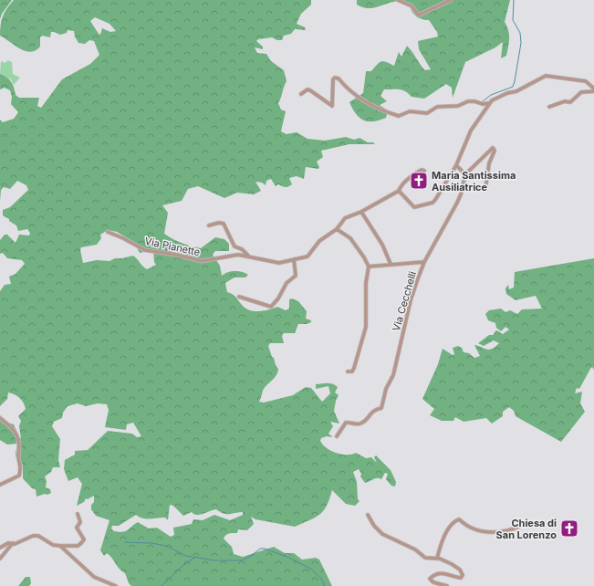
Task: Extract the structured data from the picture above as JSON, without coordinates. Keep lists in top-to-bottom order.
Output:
{
  "streets": {
    "street": ["Via Pianette", "Via Cecchelli"]
  },
  "places": {
    "church": ["Maria Santissima Ausiliatrice", "Chiesa di San Lorenzo"]
  }
}
